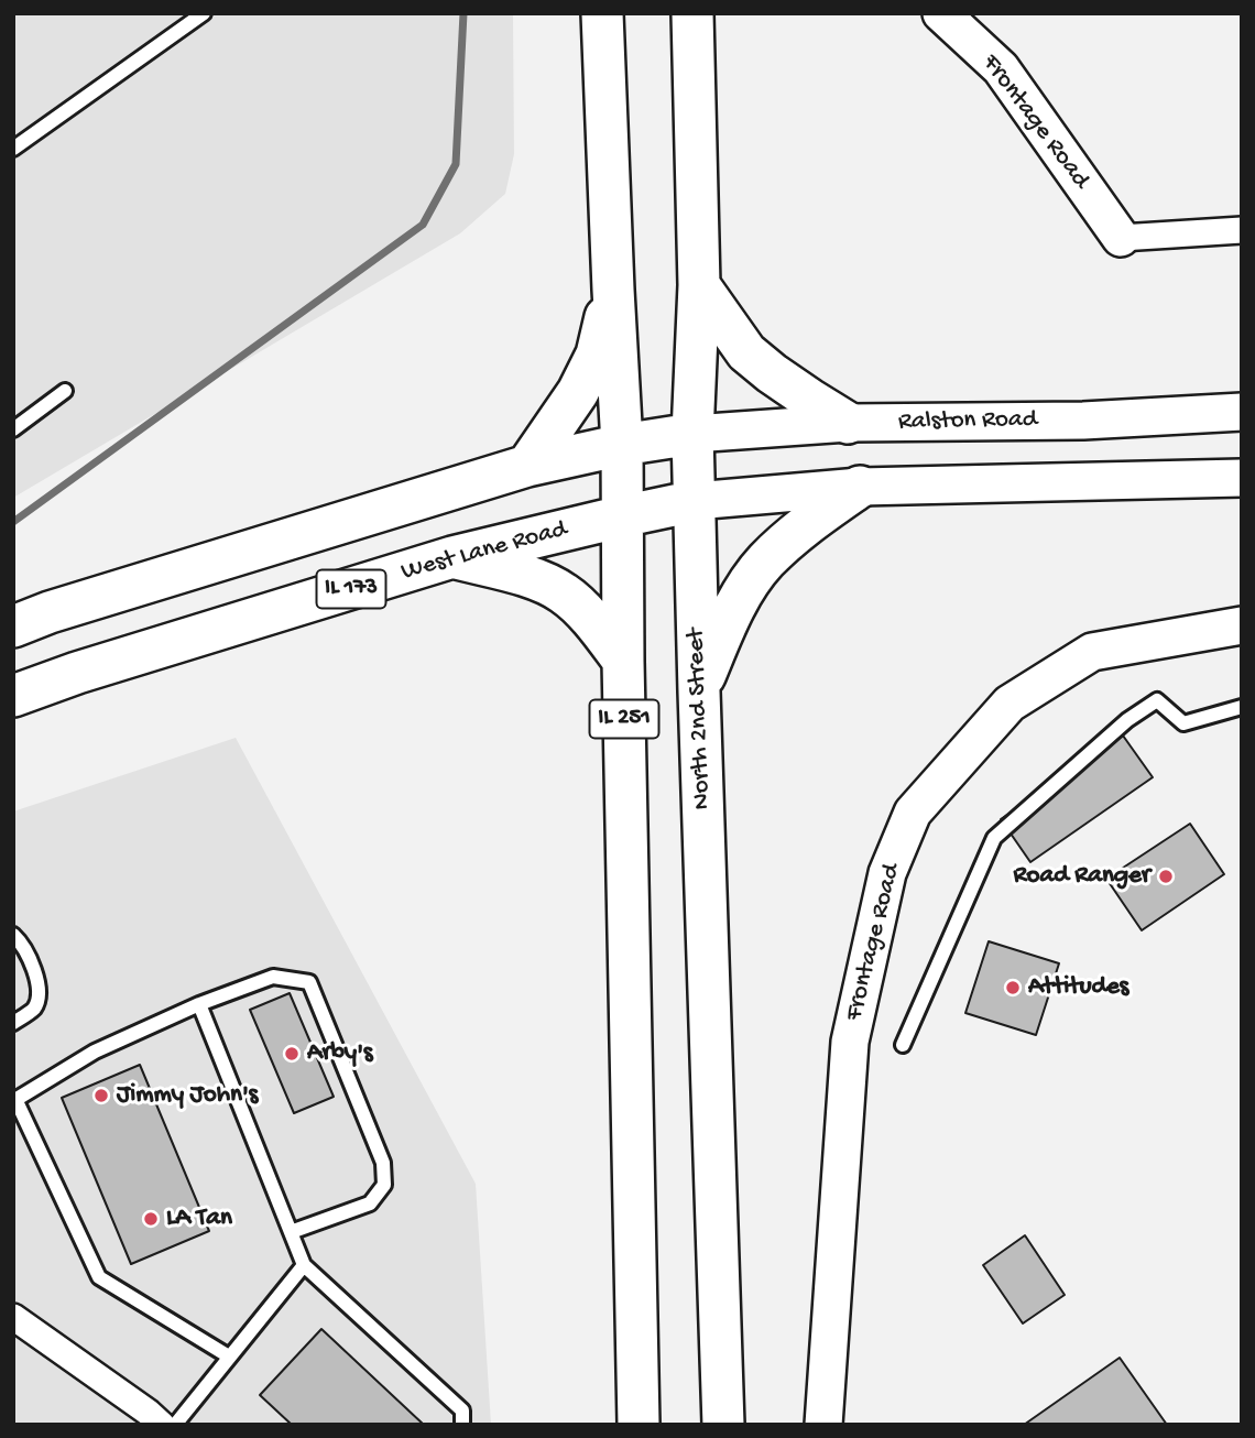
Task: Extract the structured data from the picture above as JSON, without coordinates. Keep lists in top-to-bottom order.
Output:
{
  "streets": {
    "main road": [
      "West Lane Road",
      "IL 173",
      "IL 251",
      "North 2nd Street"
    ],
    "street": ["Frontage Road", "Ralston Road"]
  },
  "crossings": [
    ["Ralston Road", "IL 173"],
    ["Ralston Road", "North 2nd Street"],
    ["West Lane Road", "IL 251"],
    ["West Lane Road", "North 2nd Street"],
    ["IL 173", "IL 251"],
    ["IL 173", "North 2nd Street"]
  ],
  "places": [
    "Road Ranger",
    "Attitudes",
    "Arby's",
    "Jimmy John's",
    "LA Tan"
  ]
}
